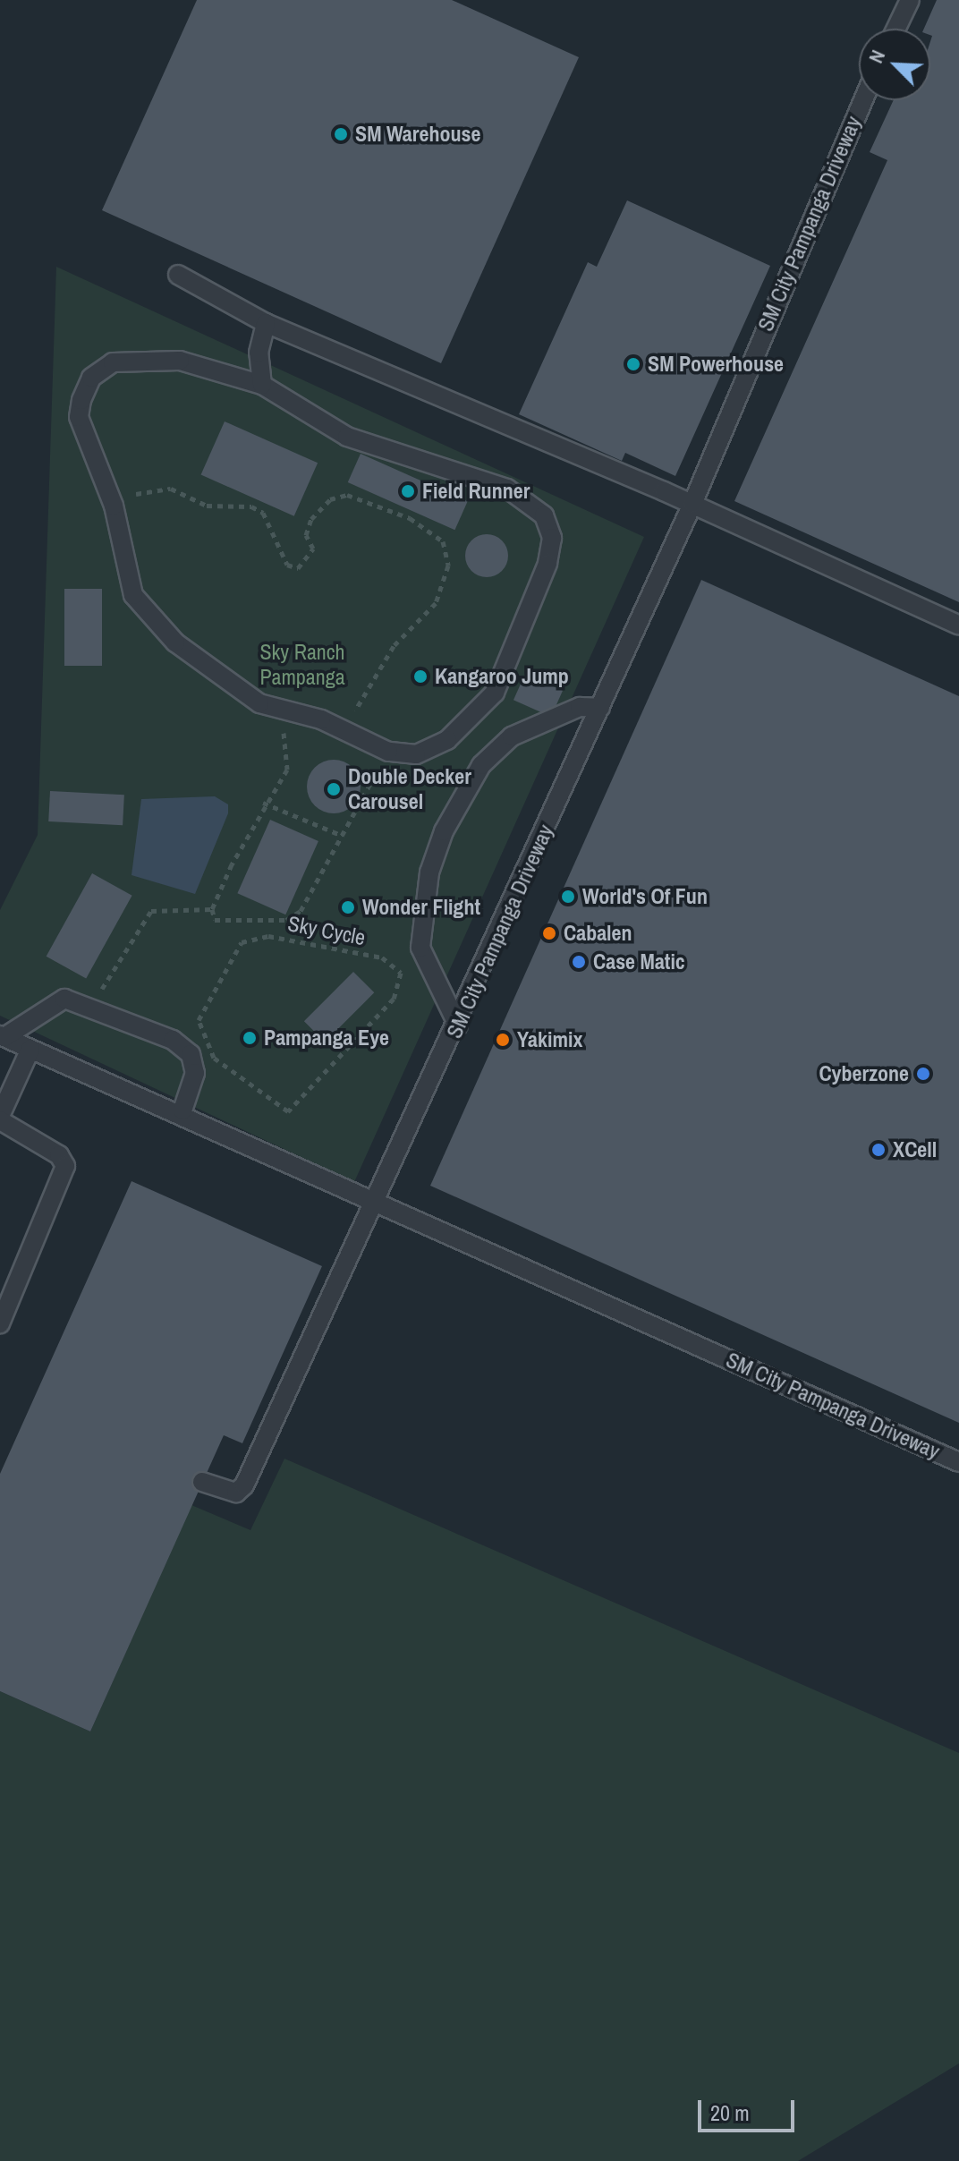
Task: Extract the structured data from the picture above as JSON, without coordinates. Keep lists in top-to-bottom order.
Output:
{
  "streets": {
    "lane": ["SM City Pampanga Driveway"],
    "path": ["Sky Cycle"]
  },
  "parks": ["Sky Ranch Pampanga"],
  "places": [
    "SM Warehouse",
    "SM Powerhouse",
    "Field Runner",
    "Kangaroo Jump",
    "Double Decker Carousel",
    "World's Of Fun",
    "Wonder Flight",
    "Cabalen",
    "Case Matic",
    "Pampanga Eye",
    "Yakimix",
    "Cyberzone",
    "XCell"
  ],
  "scale_bar": "20 m",
  "north": "top left"
}
